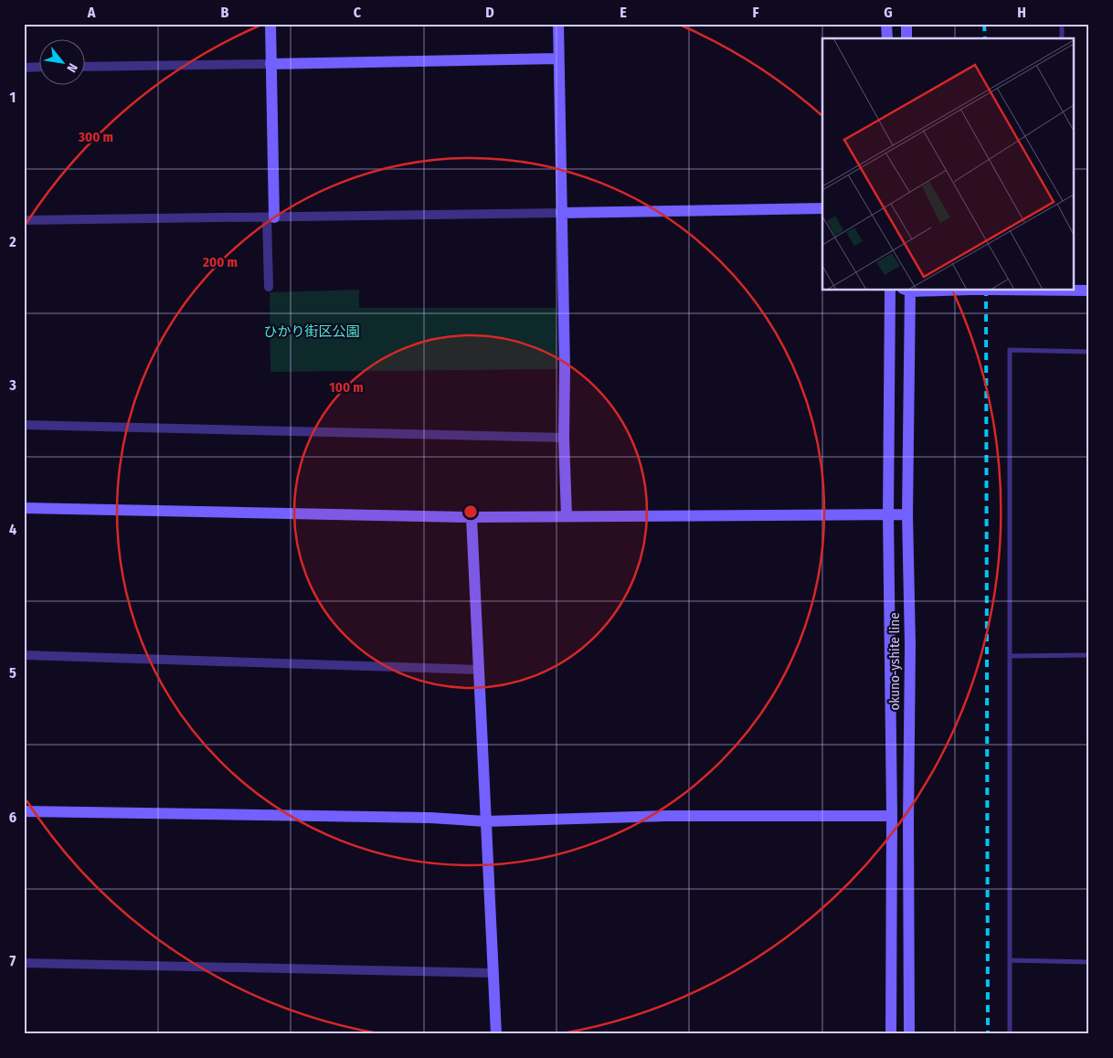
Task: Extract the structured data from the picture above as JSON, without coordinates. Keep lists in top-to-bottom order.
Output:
{
  "streets": {
    "street": ["okuno-yshite line"]
  },
  "parks": ["ひかり街区公園"],
  "north": "bottom right",
  "grid": {
    "columns": [
      "A",
      "B",
      "C",
      "D",
      "E",
      "F",
      "G",
      "H"
    ],
    "rows": [
      "1",
      "2",
      "3",
      "4",
      "5",
      "6",
      "7"
    ]
  },
  "rings": ["300 m", "200 m", "100 m"]
}
